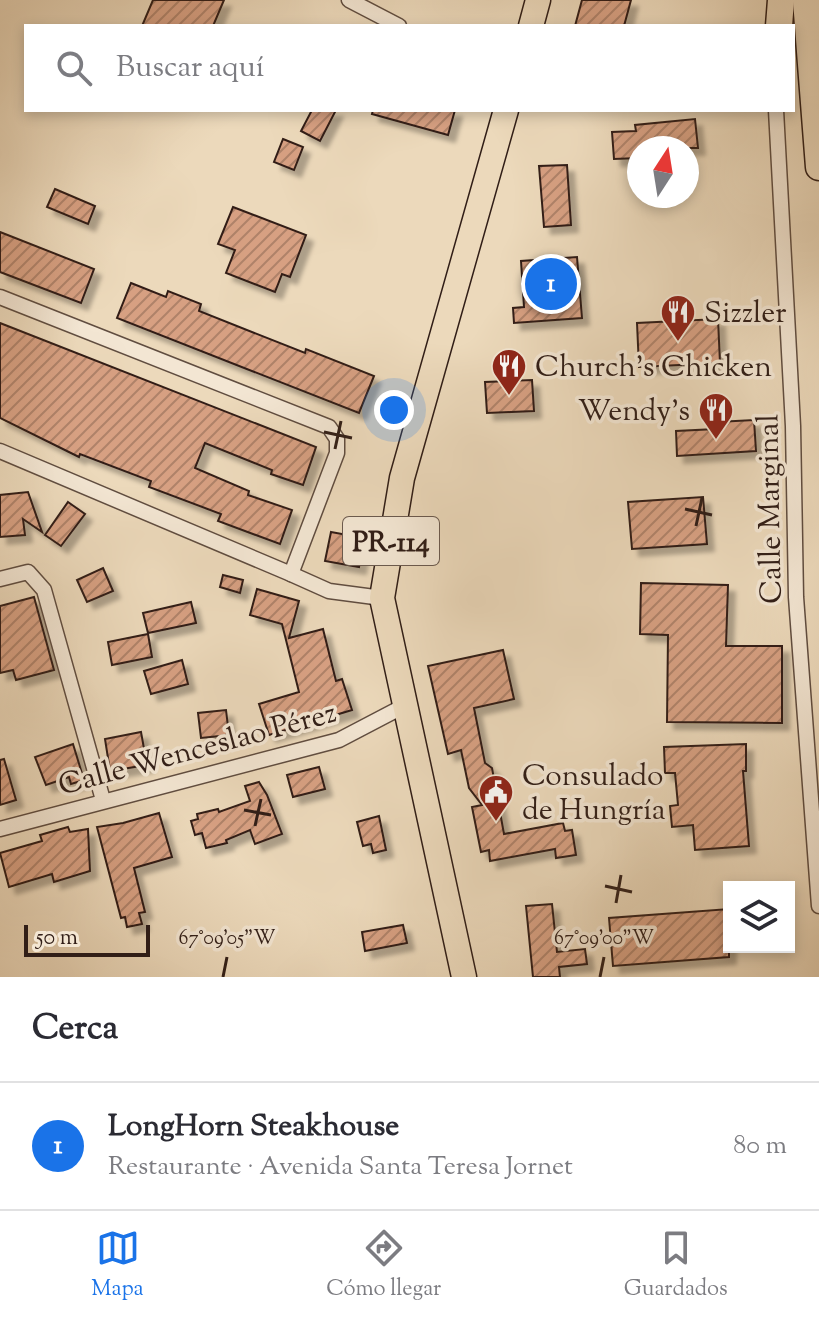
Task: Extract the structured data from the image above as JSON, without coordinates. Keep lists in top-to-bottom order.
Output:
{
  "streets": {
    "main road": ["PR-114"],
    "street": ["Calle Marginal", "Calle Wenceslao Pérez"]
  },
  "crossings": [
    ["PR-114", "Calle Wenceslao Pérez"]
  ],
  "places": {
    "restaurant": ["Sizzler", "Church's Chicken", "Wendy's"],
    "public building": ["Consulado de Hungría"]
  },
  "scale_bar": "50 m",
  "north": "top",
  "page": {
    "search": "Buscar aquí",
    "pins": "1",
    "scale": "50 m",
    "heading": "Cerca",
    "list": [
      {
        "mark": "1",
        "name": "LongHorn Steakhouse",
        "note": "Restaurante · Avenida Santa Teresa Jornet",
        "value": "80 m"
      }
    ],
    "nav": ["Mapa", "Cómo llegar", "Guardados"]
  },
  "coordinates": ["67°09'05\"W", "67°09'00\"W"]
}
